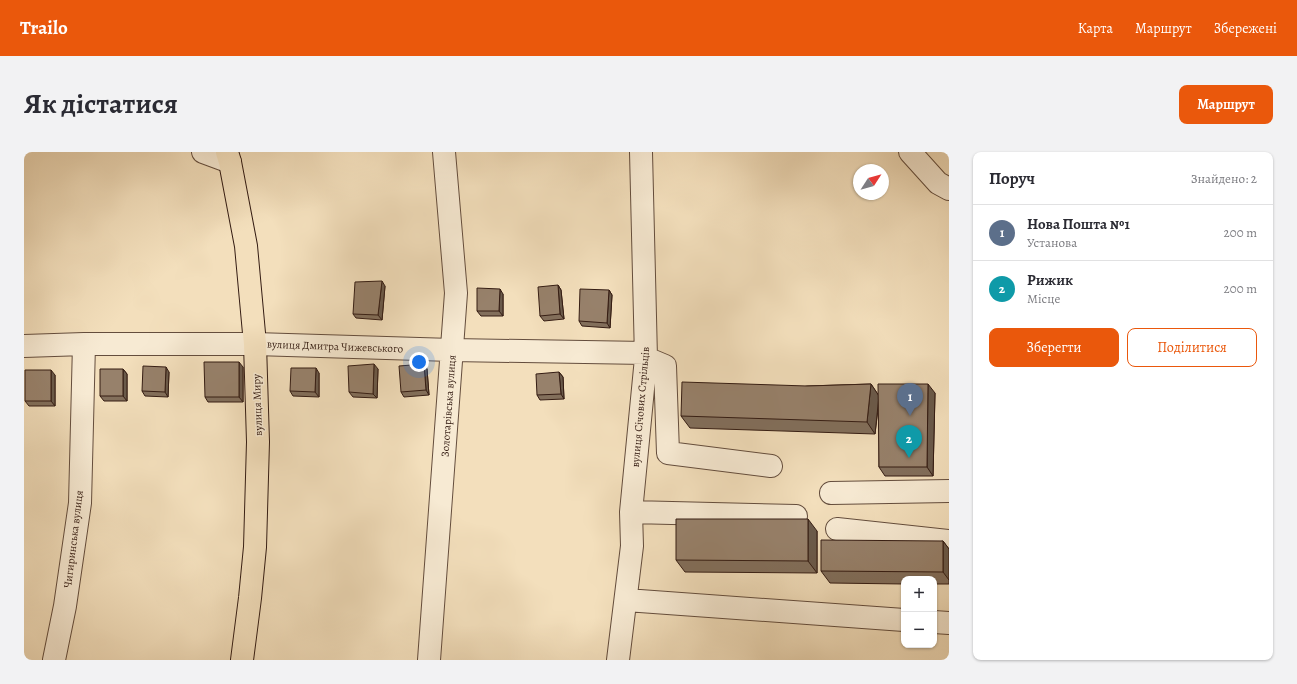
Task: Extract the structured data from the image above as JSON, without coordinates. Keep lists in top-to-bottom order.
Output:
{
  "streets": {
    "main road": ["вулиця Миру"],
    "street": [
      "вулиця Дмитра Чижевського",
      "Золотарівська вулиця",
      "вулиця Січових Стрільців",
      "Чигиринська вулиця"
    ]
  },
  "crossings": [
    ["вулиця Дмитра Чижевського", "вулиця Миру"],
    ["вулиця Дмитра Чижевського", "Золотарівська вулиця"],
    ["вулиця Дмитра Чижевського", "вулиця Січових Стрільців"],
    ["вулиця Дмитра Чижевського", "Чигиринська вулиця"]
  ],
  "north": "top right",
  "page": {
    "header": "Trailo",
    "nav": ["Карта", "Маршрут", "Збережені"],
    "title": "Як дістатися",
    "buttons": [
      "Маршрут",
      ["Зберегти", "Поділитися"]
    ],
    "heading": ["Поруч", "Знайдено: 2"],
    "list": [
      {
        "mark": "1",
        "name": "Нова Пошта №1",
        "note": "Установа",
        "value": "200 m"
      },
      {
        "mark": "2",
        "name": "Рижик",
        "note": "Місце",
        "value": "200 m"
      }
    ],
    "pins": ["1", "2"],
    "map_buttons": ["+", "−"]
  }
}
